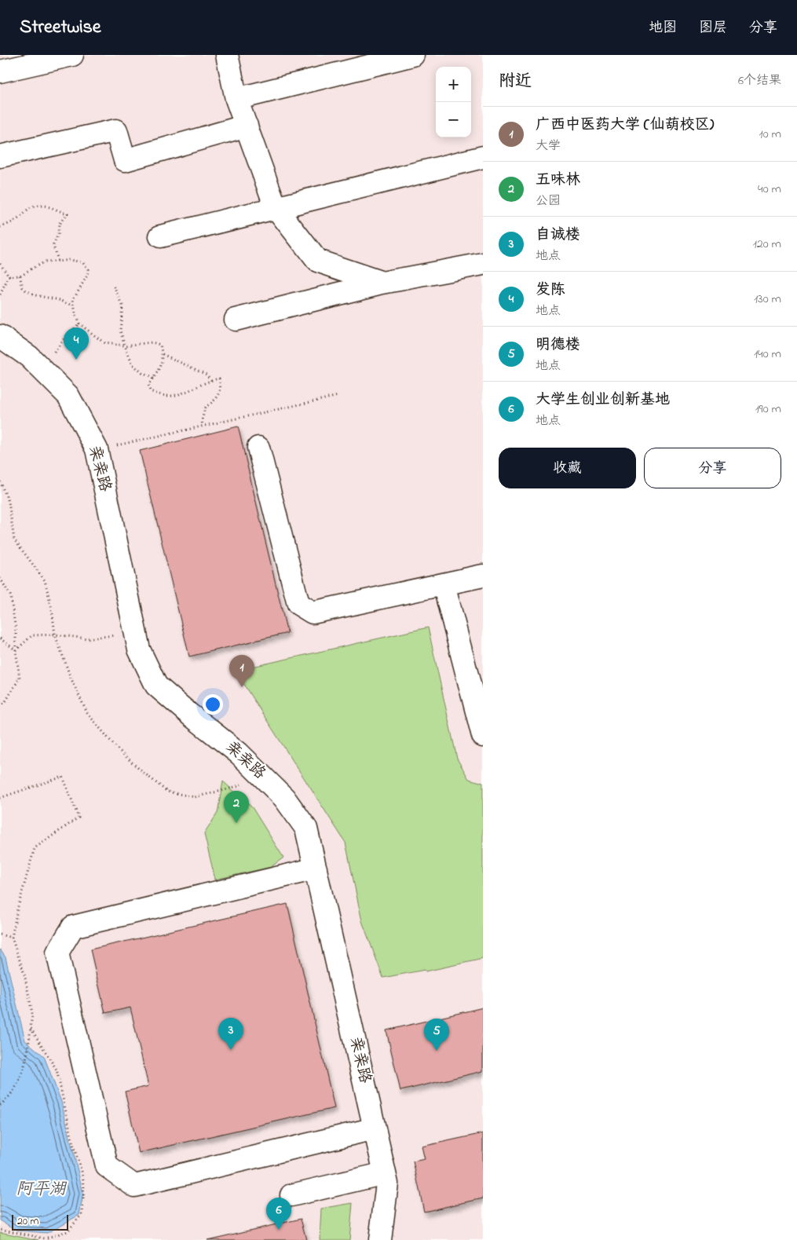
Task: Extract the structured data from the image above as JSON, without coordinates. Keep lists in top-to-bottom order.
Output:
{
  "streets": {
    "street": ["亲亲路"]
  },
  "water": ["阿平湖"],
  "scale_bar": "20 m",
  "page": {
    "header": "Streetwise",
    "nav": ["地图", "图层", "分享"],
    "heading": ["附近", "6个结果"],
    "map_buttons": ["+", "−"],
    "list": [
      {
        "mark": "1",
        "name": "广西中医药大学 (仙葫校区)",
        "note": "大学",
        "value": "10 m"
      },
      {
        "mark": "2",
        "name": "五味林",
        "note": "公园",
        "value": "40 m"
      },
      {
        "mark": "3",
        "name": "自诚楼",
        "note": "地点",
        "value": "120 m"
      },
      {
        "mark": "4",
        "name": "发陈",
        "note": "地点",
        "value": "130 m"
      },
      {
        "mark": "5",
        "name": "明德楼",
        "note": "地点",
        "value": "140 m"
      },
      {
        "mark": "6",
        "name": "大学生创业创新基地",
        "note": "地点",
        "value": "190 m"
      }
    ],
    "pins": [
      "4",
      "1",
      "2",
      "3",
      "5",
      "6"
    ],
    "buttons": ["收藏", "分享"],
    "scale": "20 m"
  }
}
